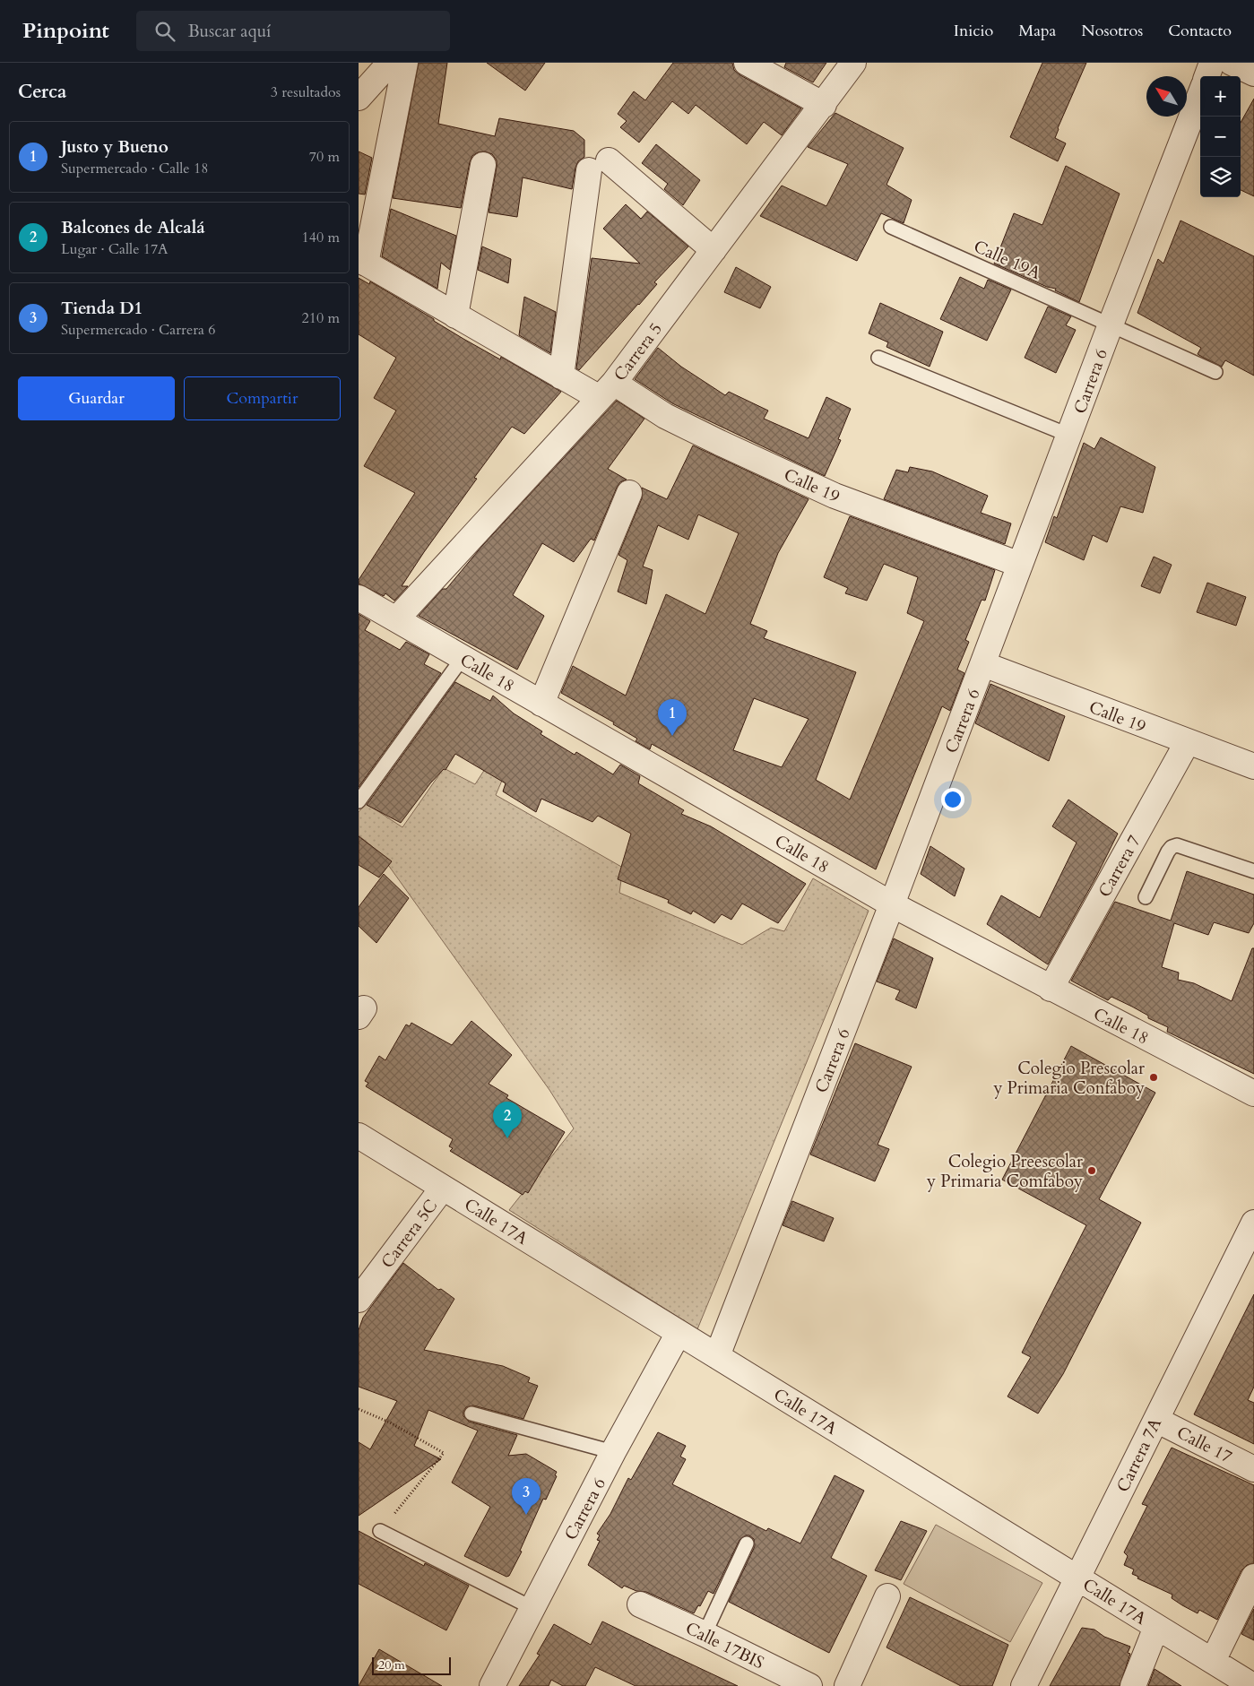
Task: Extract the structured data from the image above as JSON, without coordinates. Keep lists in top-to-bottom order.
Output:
{
  "streets": {
    "street": [
      "Carrera 5",
      "Carrera 6",
      "Calle 19",
      "Calle 18",
      "Carrera 7",
      "Calle 17A",
      "Carrera 5C",
      "Calle 17",
      "Carrera 7A",
      "Calle 17BIS"
    ],
    "lane": ["Calle 19A"]
  },
  "crossings": [
    ["Calle 19A", "Carrera 6"],
    ["Carrera 5", "Calle 19"],
    ["Carrera 5", "Calle 18"],
    ["Carrera 6", "Calle 19"],
    ["Carrera 6", "Calle 18"],
    ["Carrera 6", "Calle 17A"],
    ["Calle 19", "Carrera 7"],
    ["Calle 18", "Carrera 7"],
    ["Calle 17A", "Carrera 5C"],
    ["Calle 17A", "Carrera 7A"],
    ["Calle 17", "Carrera 7A"]
  ],
  "places": ["Colegio Prescolar y Primaria Confaboy", "Colegio Preescolar y Primaria Comfaboy"],
  "scale_bar": "20 m",
  "north": "top left",
  "page": {
    "header": "Pinpoint",
    "search": "Buscar aquí",
    "nav": [
      "Inicio",
      "Mapa",
      "Nosotros",
      "Contacto"
    ],
    "heading": ["Cerca", "3 resultados"],
    "map_buttons": ["+", "−"],
    "list": [
      {
        "mark": "1",
        "name": "Justo y Bueno",
        "note": "Supermercado · Calle 18",
        "value": "70 m"
      },
      {
        "mark": "2",
        "name": "Balcones de Alcalá",
        "note": "Lugar · Calle 17A",
        "value": "140 m"
      },
      {
        "mark": "3",
        "name": "Tienda D1",
        "note": "Supermercado · Carrera 6",
        "value": "210 m"
      }
    ],
    "buttons": ["Guardar", "Compartir"],
    "pins": ["1", "2", "3"],
    "scale": "20 m"
  }
}
